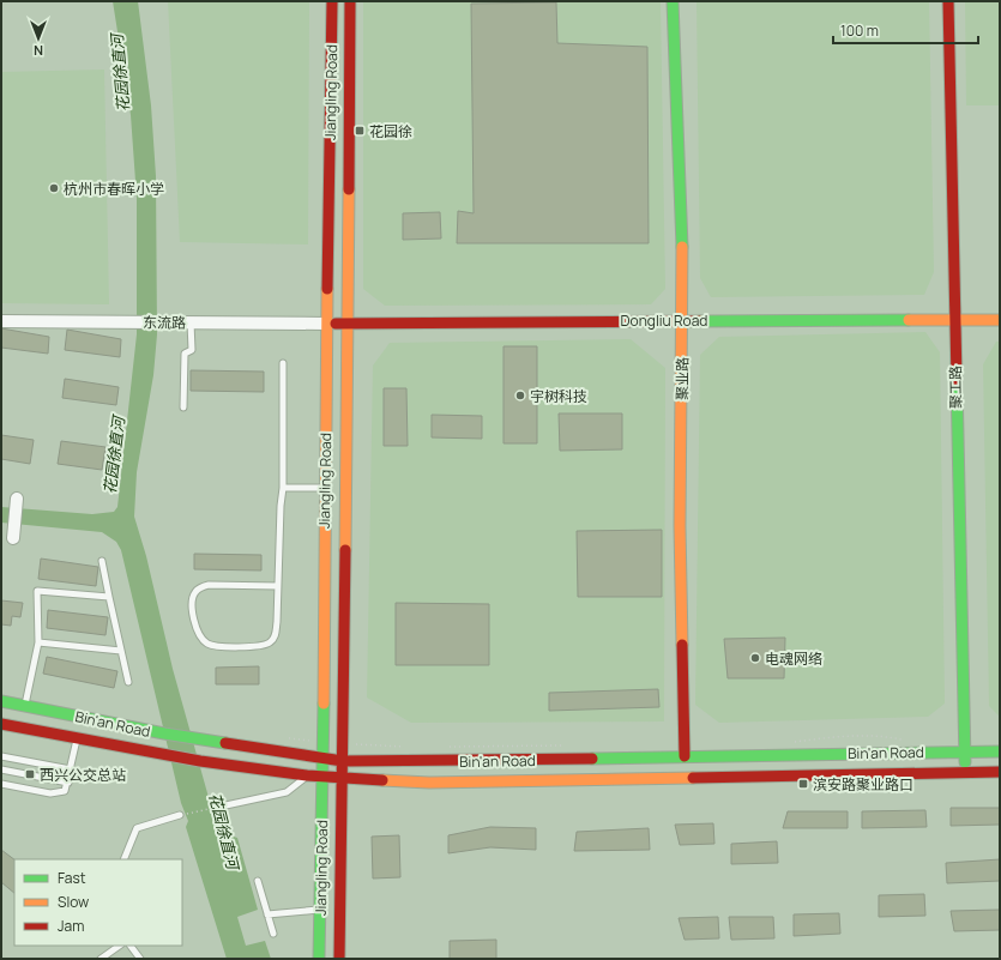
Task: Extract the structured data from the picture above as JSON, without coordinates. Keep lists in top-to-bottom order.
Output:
{
  "streets": {
    "main road": [
      "Jiangling Road",
      "Dongliu Road",
      "聚业路",
      "聚工路",
      "Bin'an Road"
    ],
    "street": ["东流路"]
  },
  "crossings": [
    ["Jiangling Road", "Dongliu Road"],
    ["Jiangling Road", "东流路"],
    ["Jiangling Road", "Bin'an Road"],
    ["Dongliu Road", "东流路"],
    ["Dongliu Road", "聚业路"],
    ["Dongliu Road", "聚工路"],
    ["聚业路", "Bin'an Road"],
    ["聚工路", "Bin'an Road"]
  ],
  "water": ["花园徐直河"],
  "places": {
    "transit": ["花园徐", "西兴公交总站", "滨安路聚业路口"],
    "other": ["杭州市春晖小学", "宇树科技", "电魂网络"]
  },
  "legend": ["Fast", "Slow", "Jam"],
  "scale_bar": "100 m",
  "north": "bottom"
}
